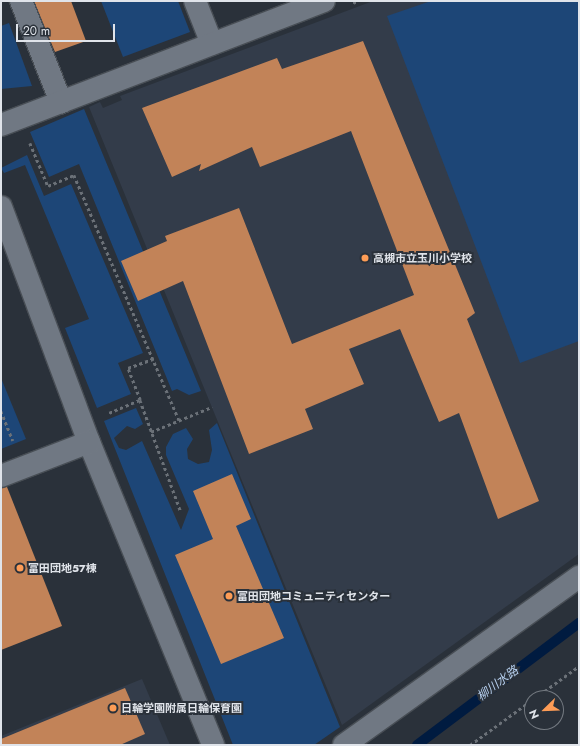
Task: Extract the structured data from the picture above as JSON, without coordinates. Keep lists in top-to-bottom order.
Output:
{
  "water": ["柳川水路"],
  "places": [
    "高槻市立玉川小学校",
    "富田団地57棟",
    "富田団地コミュニティセンター",
    "日輪学園附属日輪保育園"
  ],
  "scale_bar": "20 m",
  "north": "bottom left"
}
